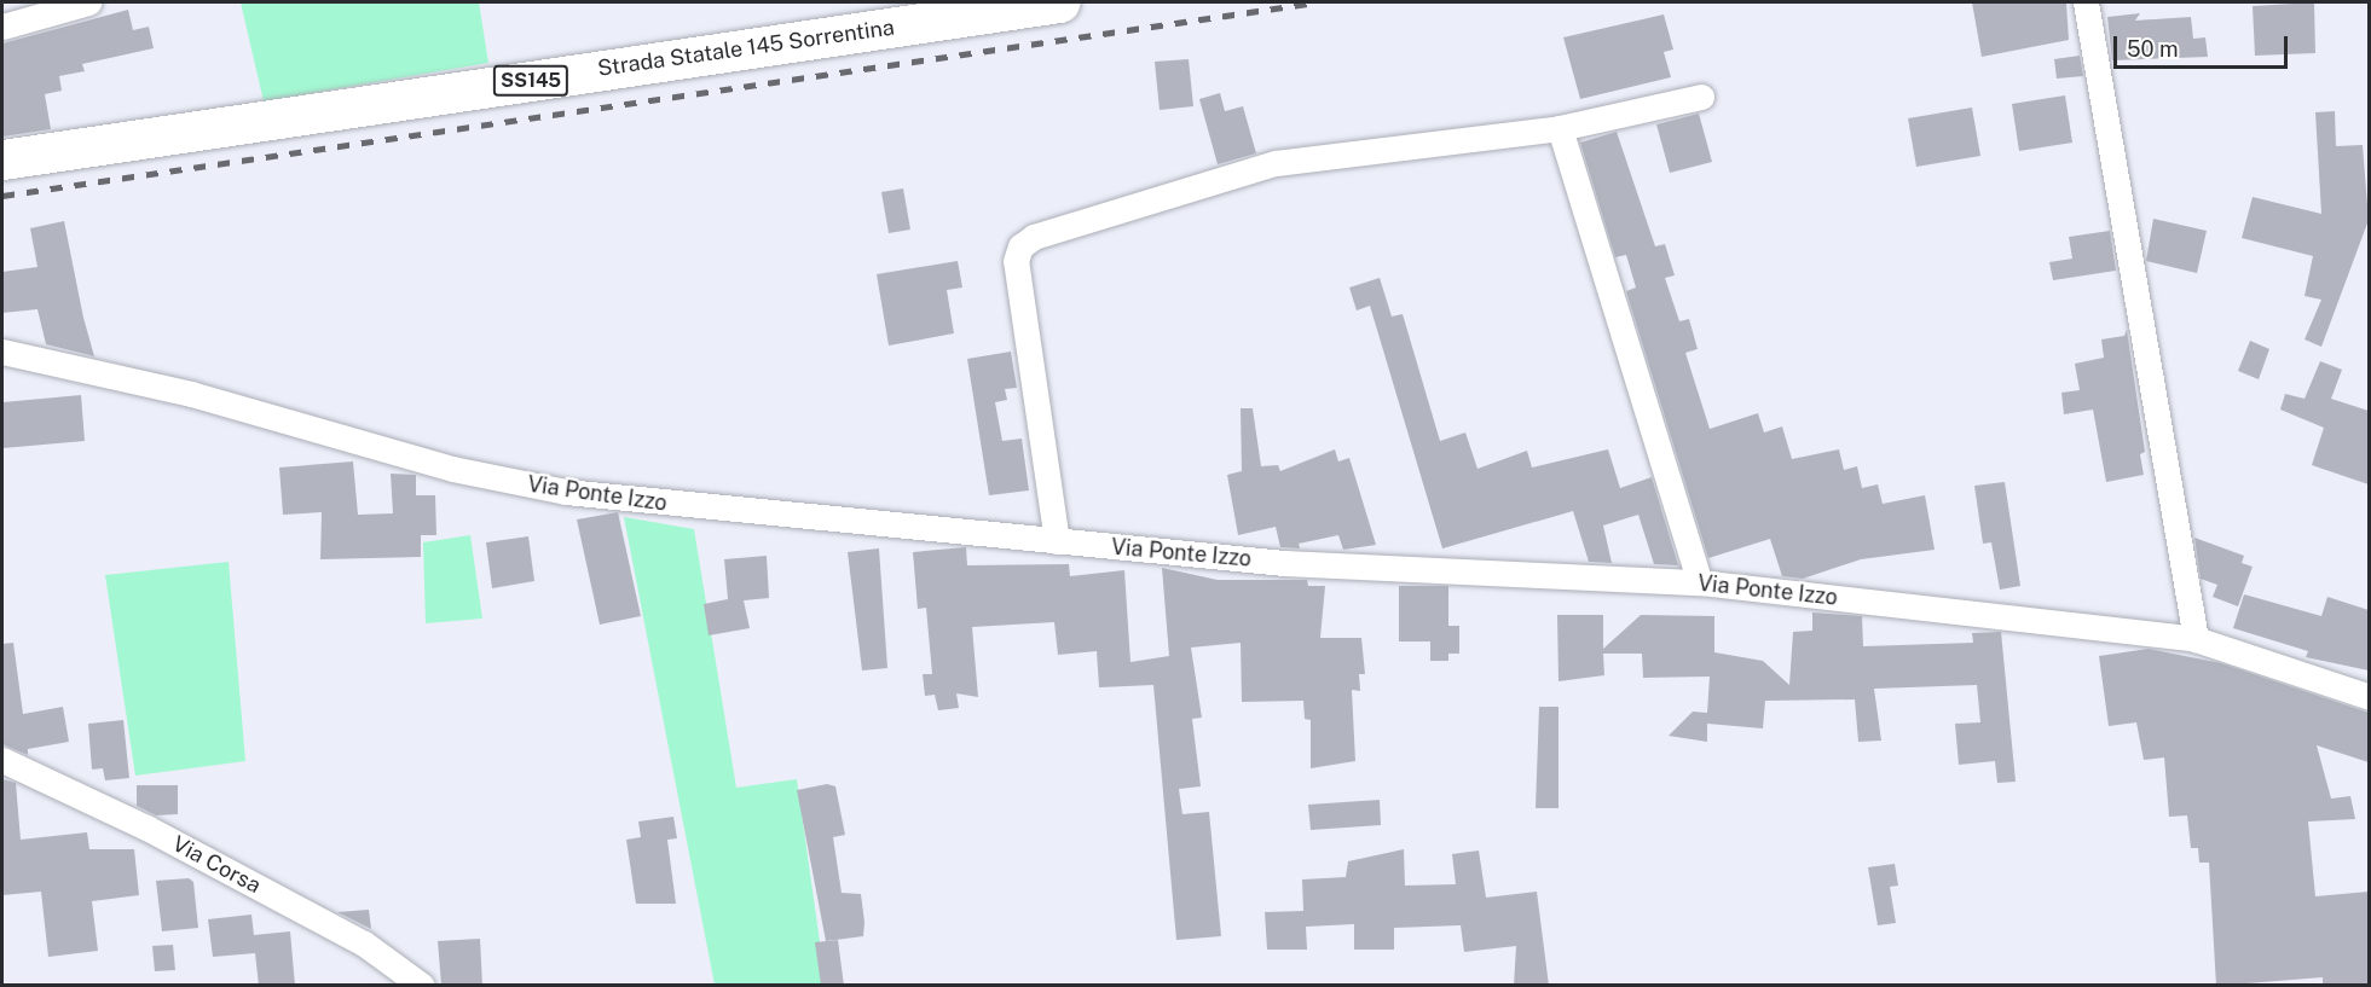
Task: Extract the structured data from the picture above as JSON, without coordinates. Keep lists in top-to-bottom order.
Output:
{
  "streets": {
    "highway": ["Strada Statale 145 Sorrentina", "SS145"],
    "street": ["Via Ponte Izzo", "Via Corsa"]
  },
  "scale_bar": "50 m"
}
